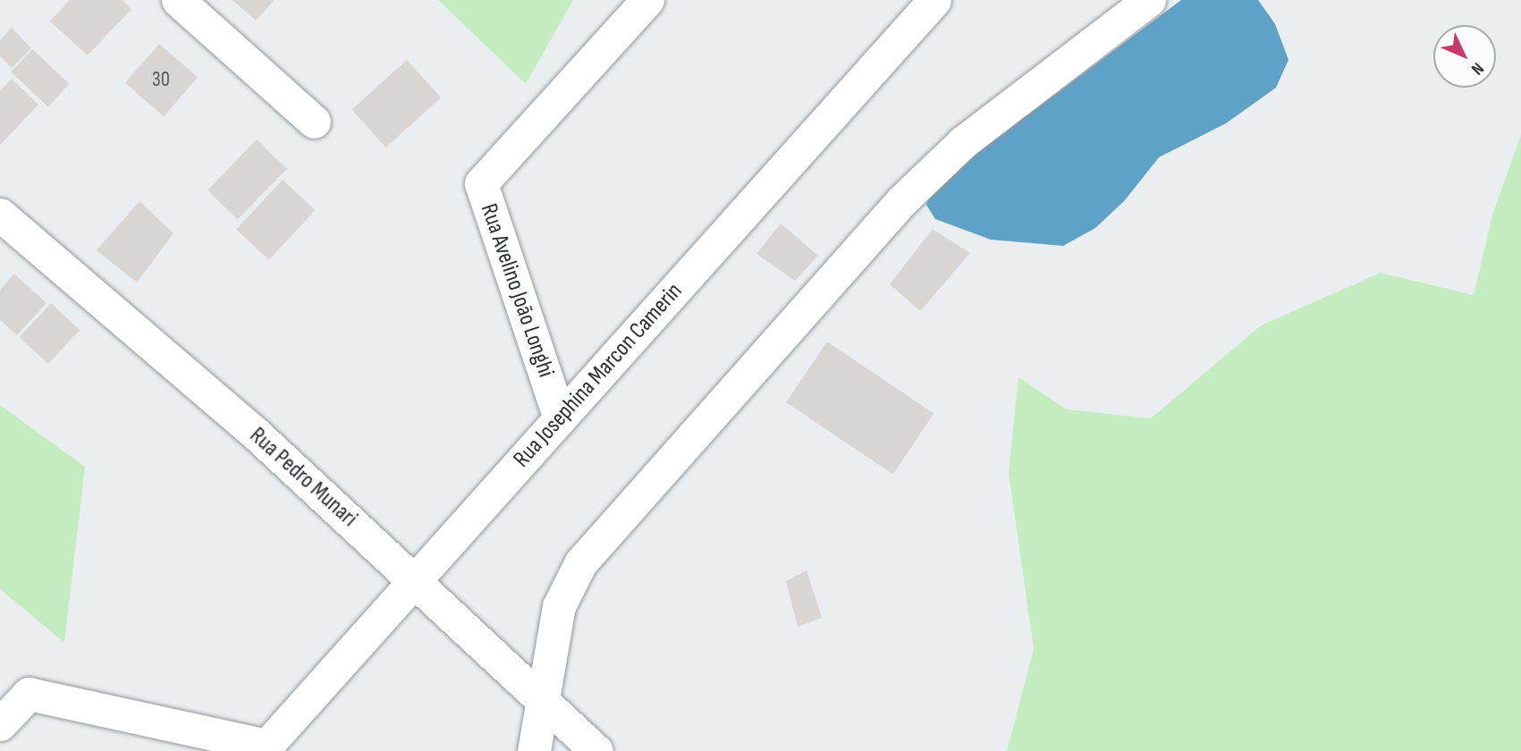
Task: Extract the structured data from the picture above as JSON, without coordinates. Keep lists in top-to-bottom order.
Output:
{
  "streets": {
    "street": ["Rua Avelino João Longhi", "Rua Josephina Marcon Camerin", "Rua Pedro Munari"]
  },
  "crossings": [
    ["Rua Avelino João Longhi", "Rua Josephina Marcon Camerin"],
    ["Rua Josephina Marcon Camerin", "Rua Pedro Munari"]
  ],
  "house_numbers": ["30"],
  "north": "bottom right"
}
